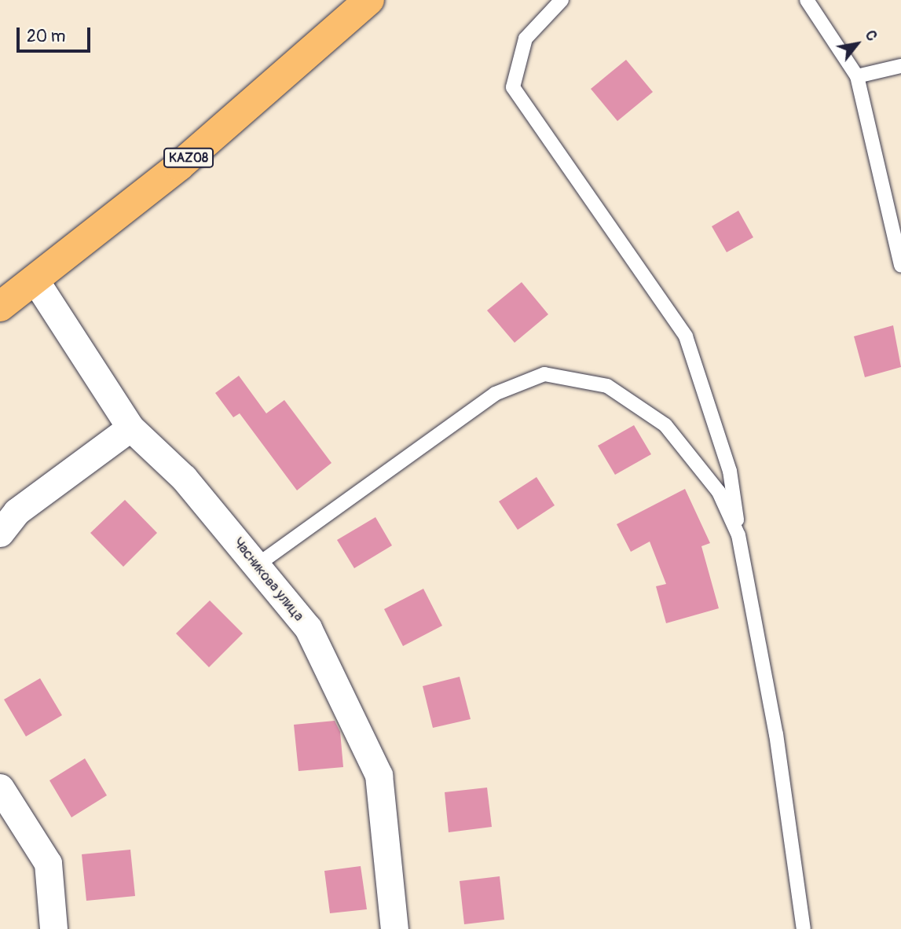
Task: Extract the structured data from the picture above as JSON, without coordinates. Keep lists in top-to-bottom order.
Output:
{
  "streets": {
    "highway": ["KAZ08"],
    "street": ["Часникова улица"]
  },
  "crossings": [
    ["KAZ08", "Часникова улица"]
  ],
  "scale_bar": "20 m",
  "north": "top right"
}
